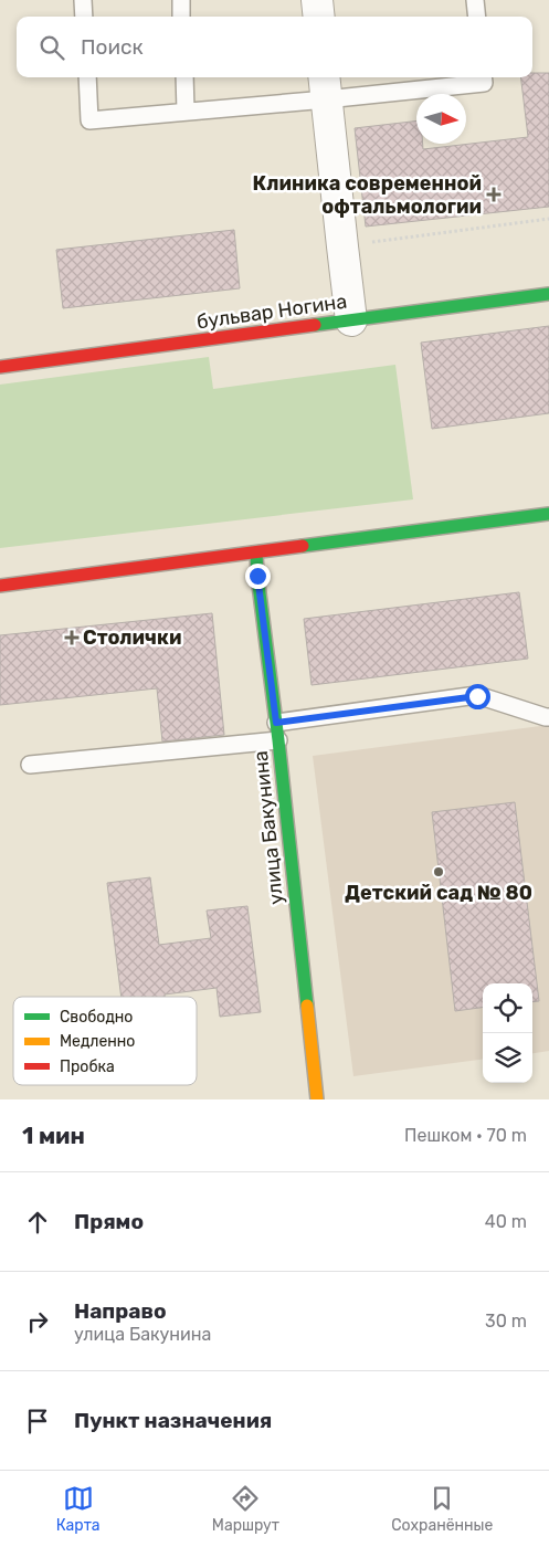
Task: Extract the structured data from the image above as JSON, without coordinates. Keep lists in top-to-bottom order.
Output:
{
  "streets": {
    "street": ["бульвар Ногина", "улица Бакунина"]
  },
  "places": {
    "health": ["Клиника современной офтальмологии", "Столички"],
    "other": ["Детский сад № 80"]
  },
  "legend": ["Свободно", "Медленно", "Пробка"],
  "north": "right",
  "page": {
    "search": "Поиск",
    "heading": ["1 мин", "Пешком · 70 m"],
    "list": [
      ["Прямо", "40 m"],
      ["Направо", "улица Бакунина", "30 m"],
      "Пункт назначения"
    ],
    "nav": ["Карта", "Маршрут", "Сохранённые"]
  }
}
